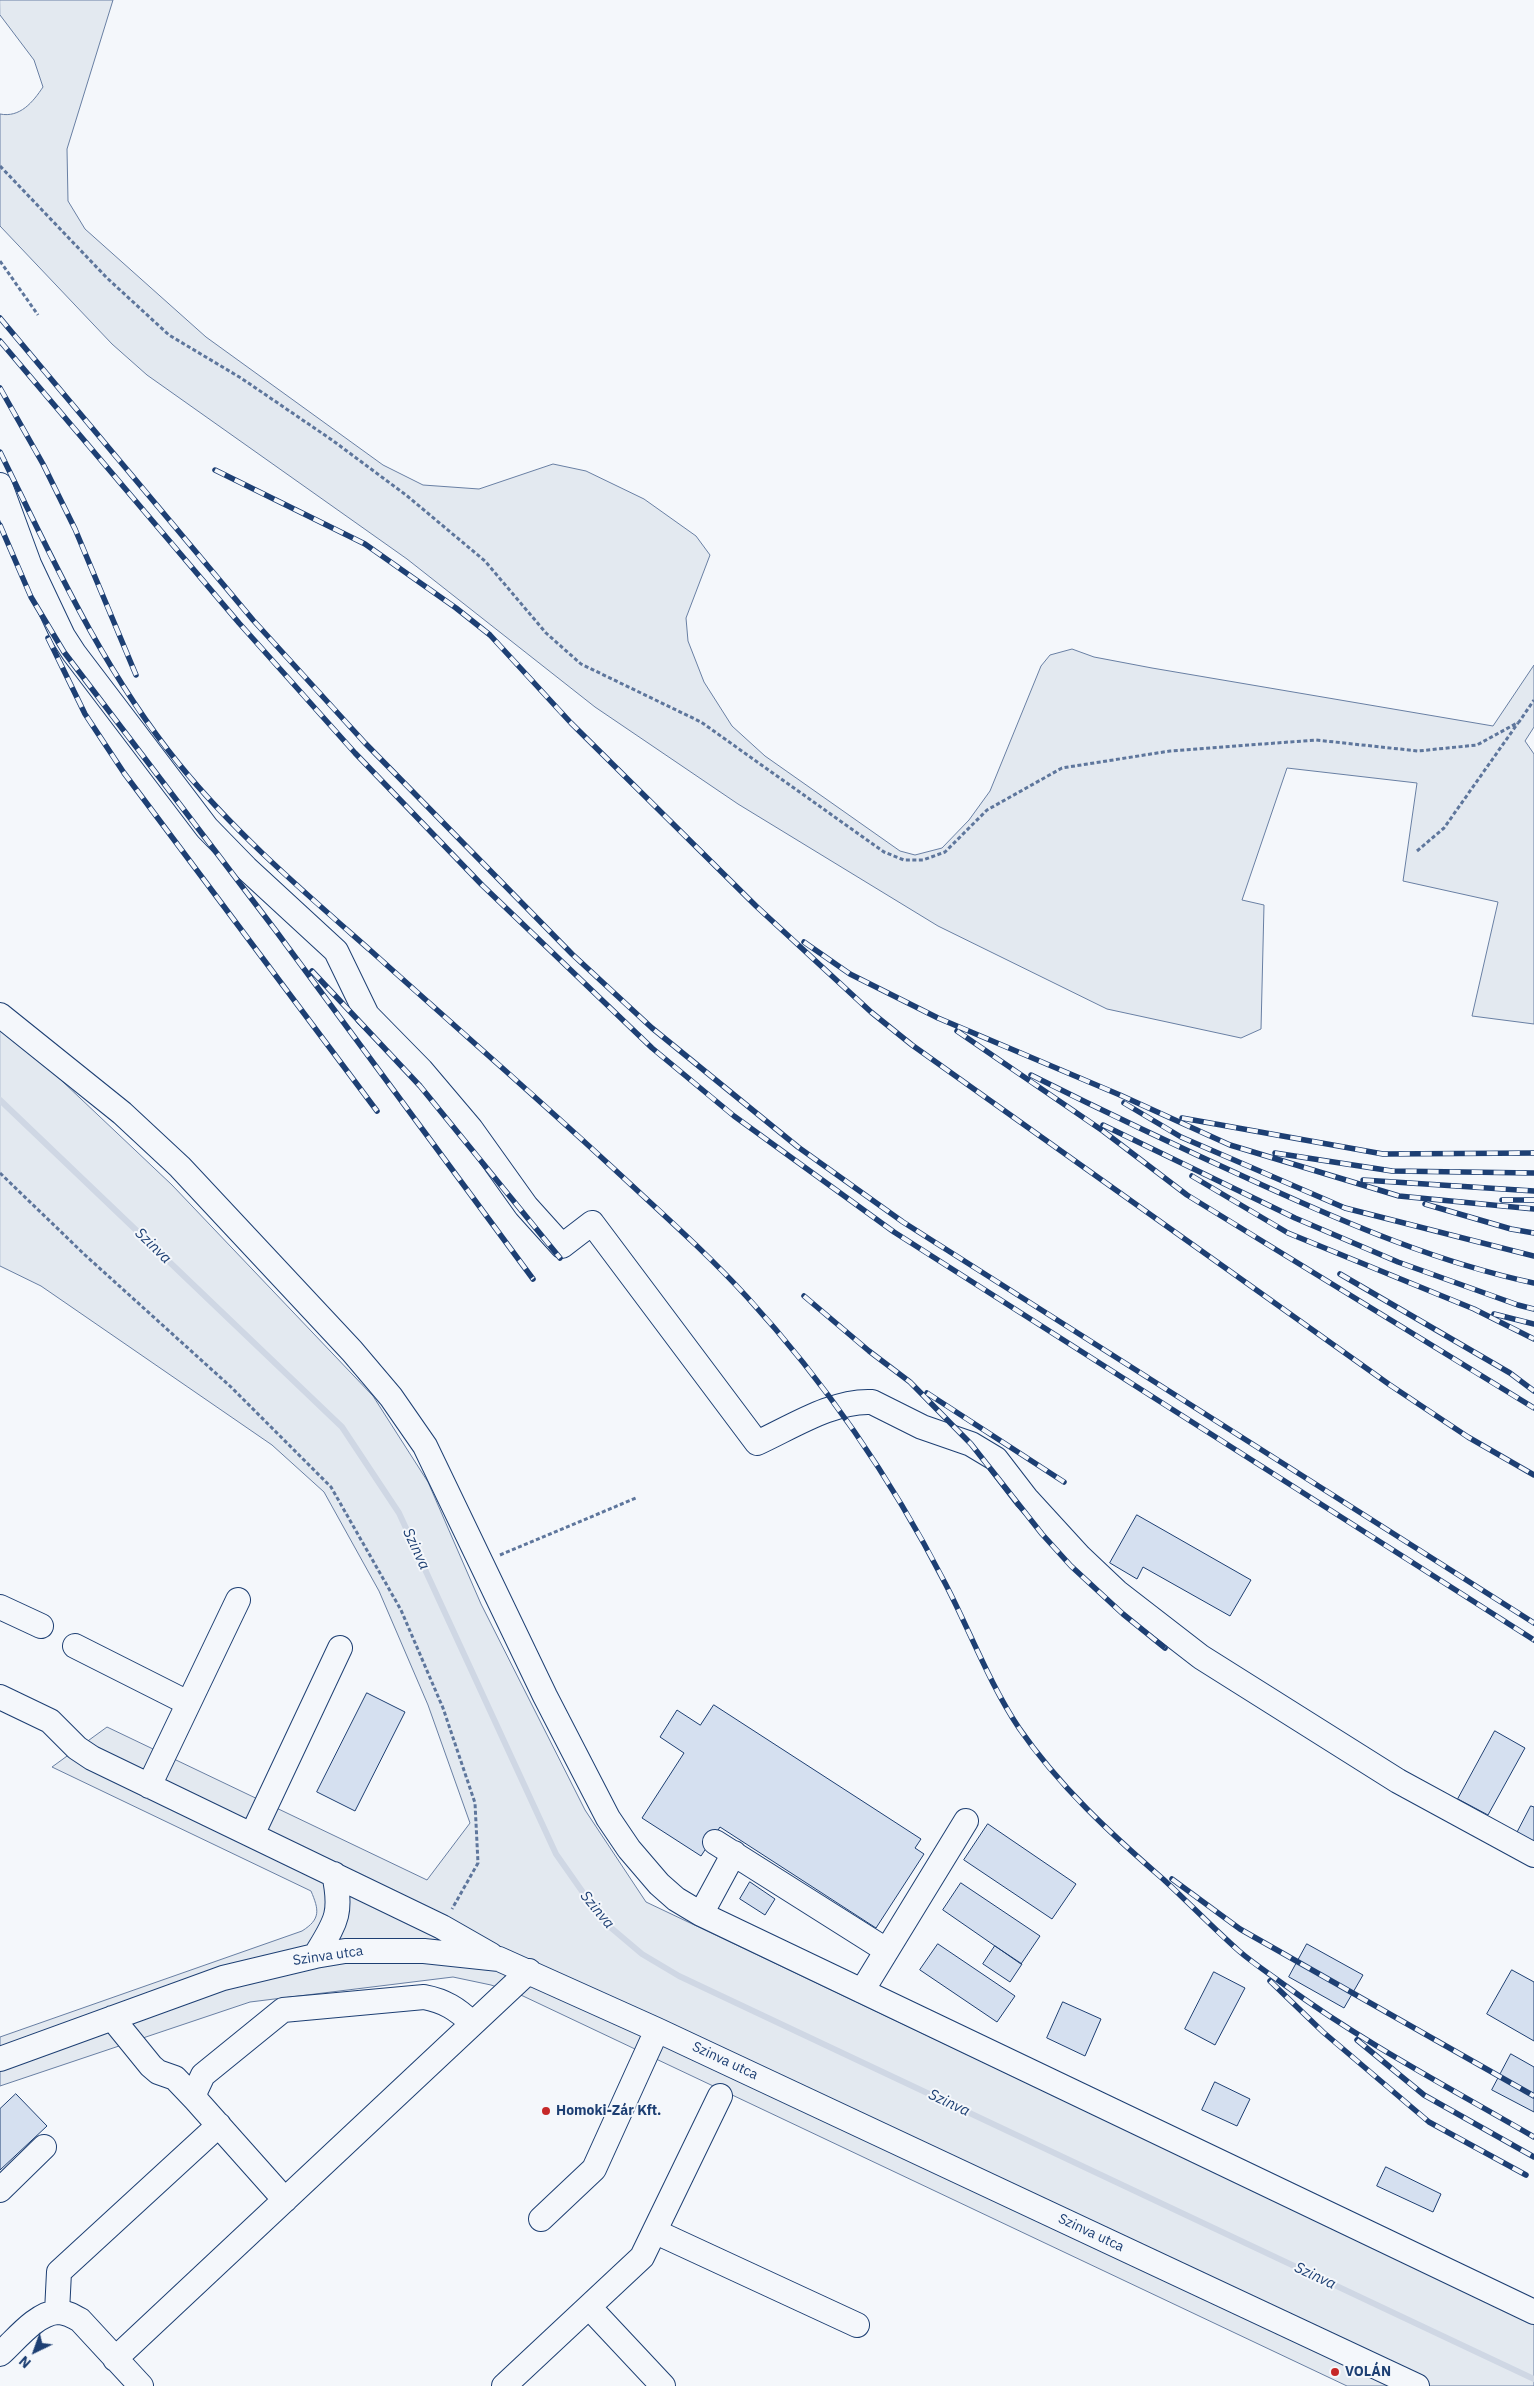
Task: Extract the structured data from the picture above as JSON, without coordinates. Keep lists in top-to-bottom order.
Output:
{
  "streets": {
    "street": ["Szinva utca"]
  },
  "water": ["Szinva"],
  "places": ["Homoki-Zár Kft.", "VOLÁN"],
  "north": "bottom left"
}
